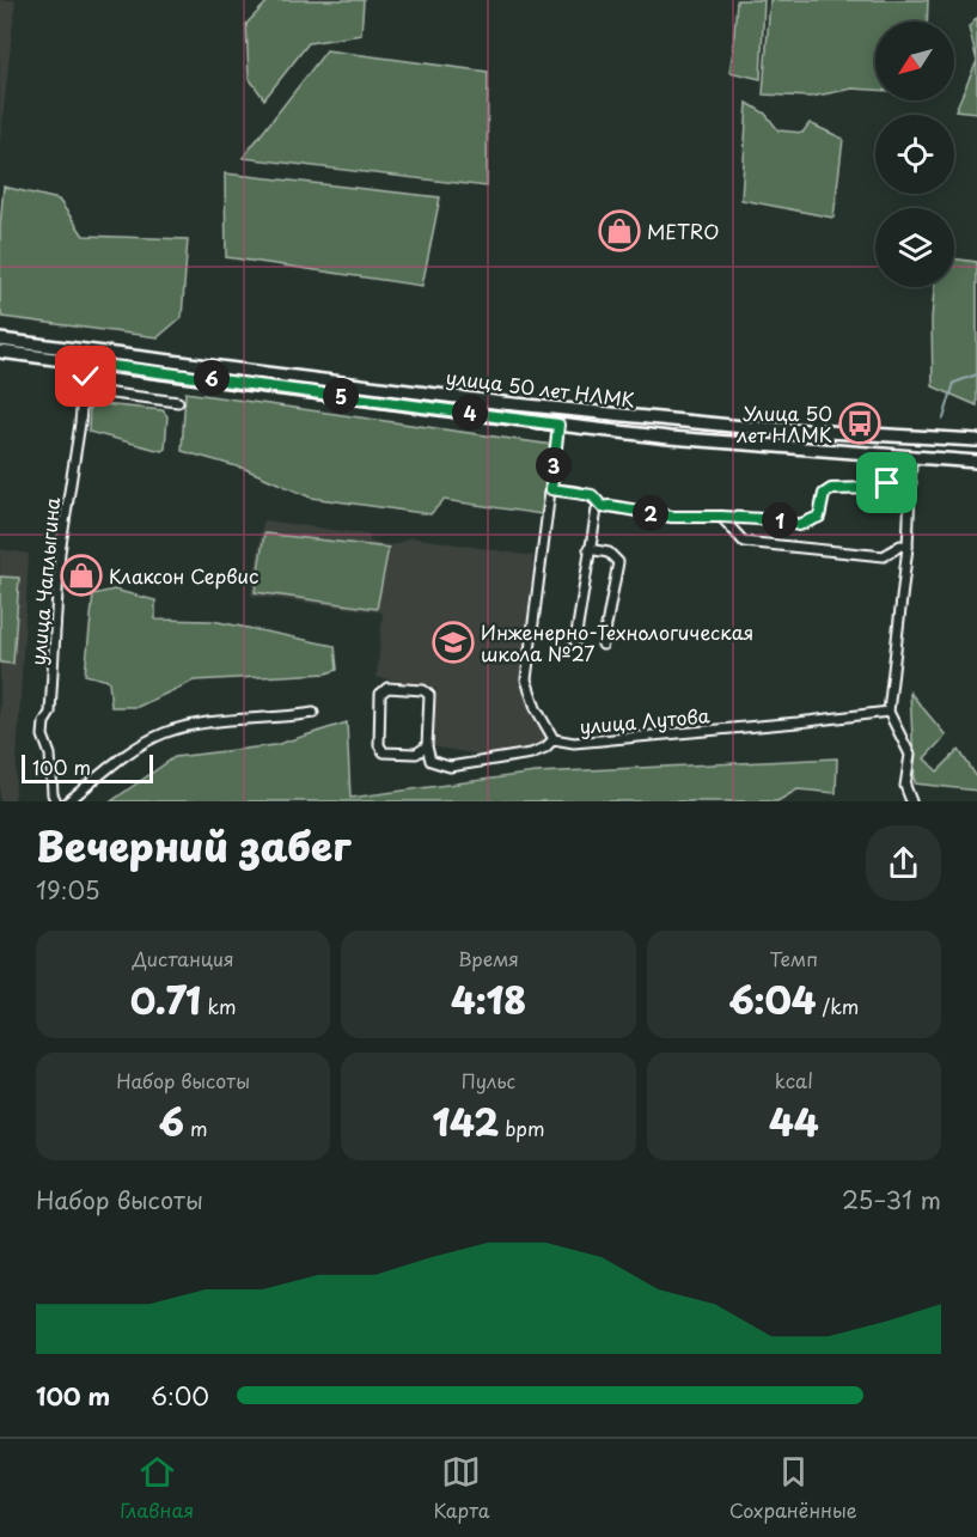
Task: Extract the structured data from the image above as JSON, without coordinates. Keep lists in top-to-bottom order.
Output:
{
  "streets": {
    "main road": ["улица 50 лет НЛМК"],
    "street": ["улица Чаплыгина", "улица Лутова"]
  },
  "crossings": [
    ["улица 50 лет НЛМК", "улица Чаплыгина"],
    ["улица 50 лет НЛМК", "улица Лутова"]
  ],
  "places": {
    "shop": ["METRO", "Клаксон Сервис"],
    "bus stop": ["Улица 50 лет НЛМК"],
    "school or university": ["Инженерно-Технологическая школа №27"]
  },
  "scale_bar": "100 m",
  "north": "bottom left",
  "page": {
    "pins": [
      "6",
      "5",
      "4",
      "3",
      "2",
      "1"
    ],
    "scale": "100 m",
    "heading": ["Вечерний забег", "19:05"],
    "stats": [
      ["Дистанция", "0.71 km"],
      ["Время", "4:18"],
      ["Темп", "6:04 /km"],
      ["Набор высоты", "6 m"],
      ["Пульс", "142 bpm"],
      ["kcal", "44"]
    ],
    "chart": ["Набор высоты", "25–31 m"],
    "list": [
      {
        "name": "100 m",
        "note": "6:00"
      }
    ],
    "tabs": ["Главная", "Карта", "Сохранённые"]
  }
}
